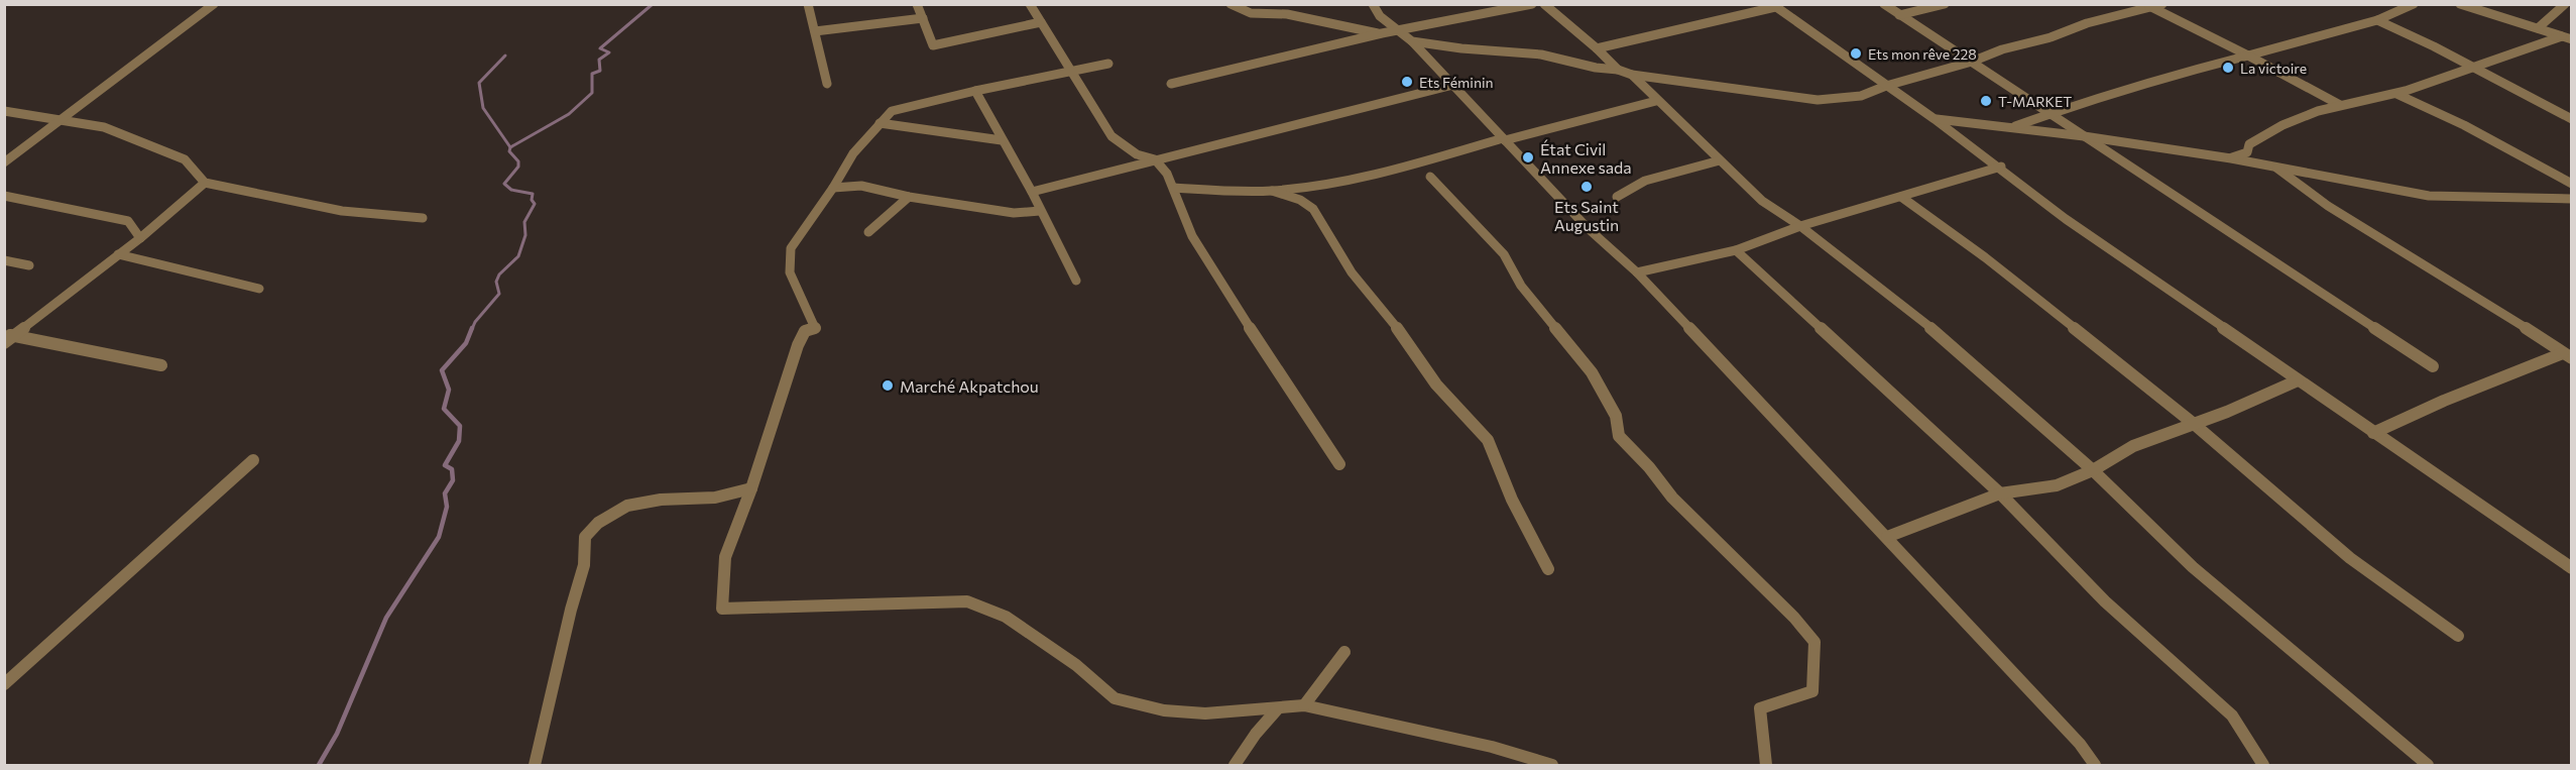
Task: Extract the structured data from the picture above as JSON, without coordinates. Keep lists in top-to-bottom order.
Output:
{
  "places": [
    "Ets mon rêve 228",
    "La victoire",
    "Ets Féminin",
    "T-MARKET",
    "État Civil Annexe sada",
    "Ets Saint Augustin",
    "Marché Akpatchou"
  ]
}
